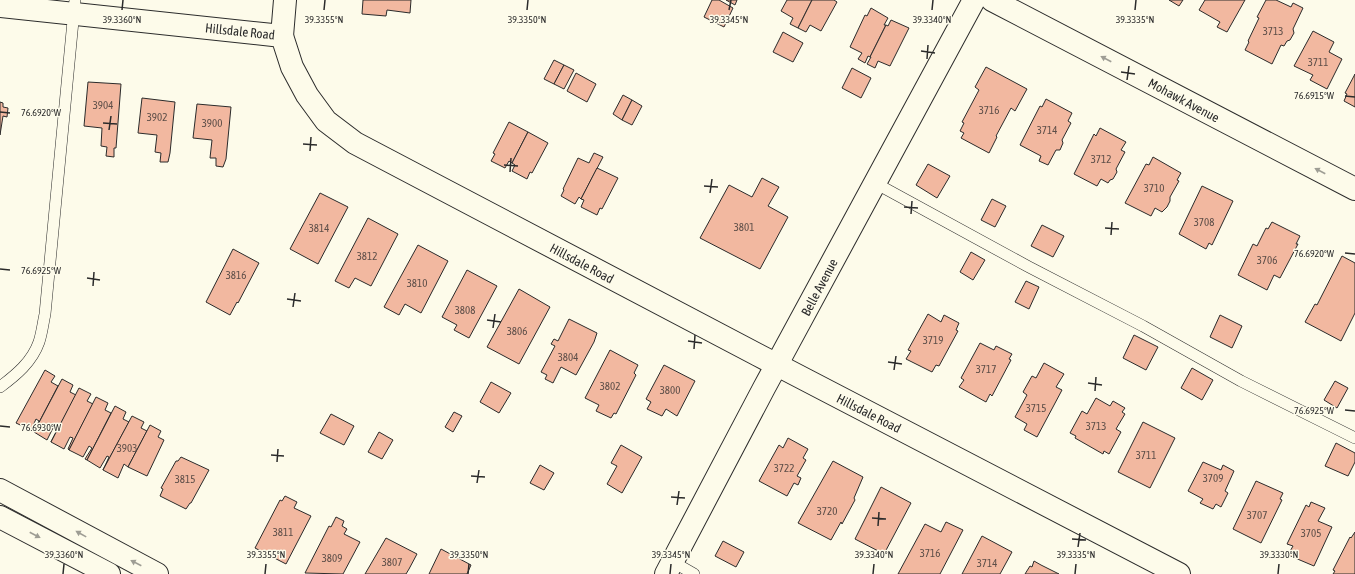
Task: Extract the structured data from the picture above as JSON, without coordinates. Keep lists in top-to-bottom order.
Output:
{
  "streets": {
    "street": ["Hillsdale Road", "Mohawk Avenue", "Belle Avenue"]
  },
  "crossings": [
    ["Hillsdale Road", "Belle Avenue"]
  ],
  "one_way": ["Mohawk Avenue"],
  "house_numbers": [
    "3713",
    "3711",
    "3904",
    "3716",
    "3902",
    "3900",
    "3714",
    "3712",
    "3710",
    "3708",
    "3801",
    "3814",
    "3812",
    "3706",
    "3816",
    "3810",
    "3808",
    "3806",
    "3719",
    "3804",
    "3717",
    "3802",
    "3800",
    "3715",
    "3713",
    "3903",
    "3711",
    "3722",
    "3709",
    "3815",
    "3720",
    "3707",
    "3811",
    "3705",
    "3716",
    "3809",
    "3807",
    "3714"
  ],
  "coordinates": [
    "39.3360°N",
    "39.3355°N",
    "39.3350°N",
    "39.3345°N",
    "39.3340°N",
    "39.3335°N",
    "76.6915°W",
    "76.6920°W",
    "76.6925°W",
    "76.6930°W",
    "39.3330°N"
  ]
}
